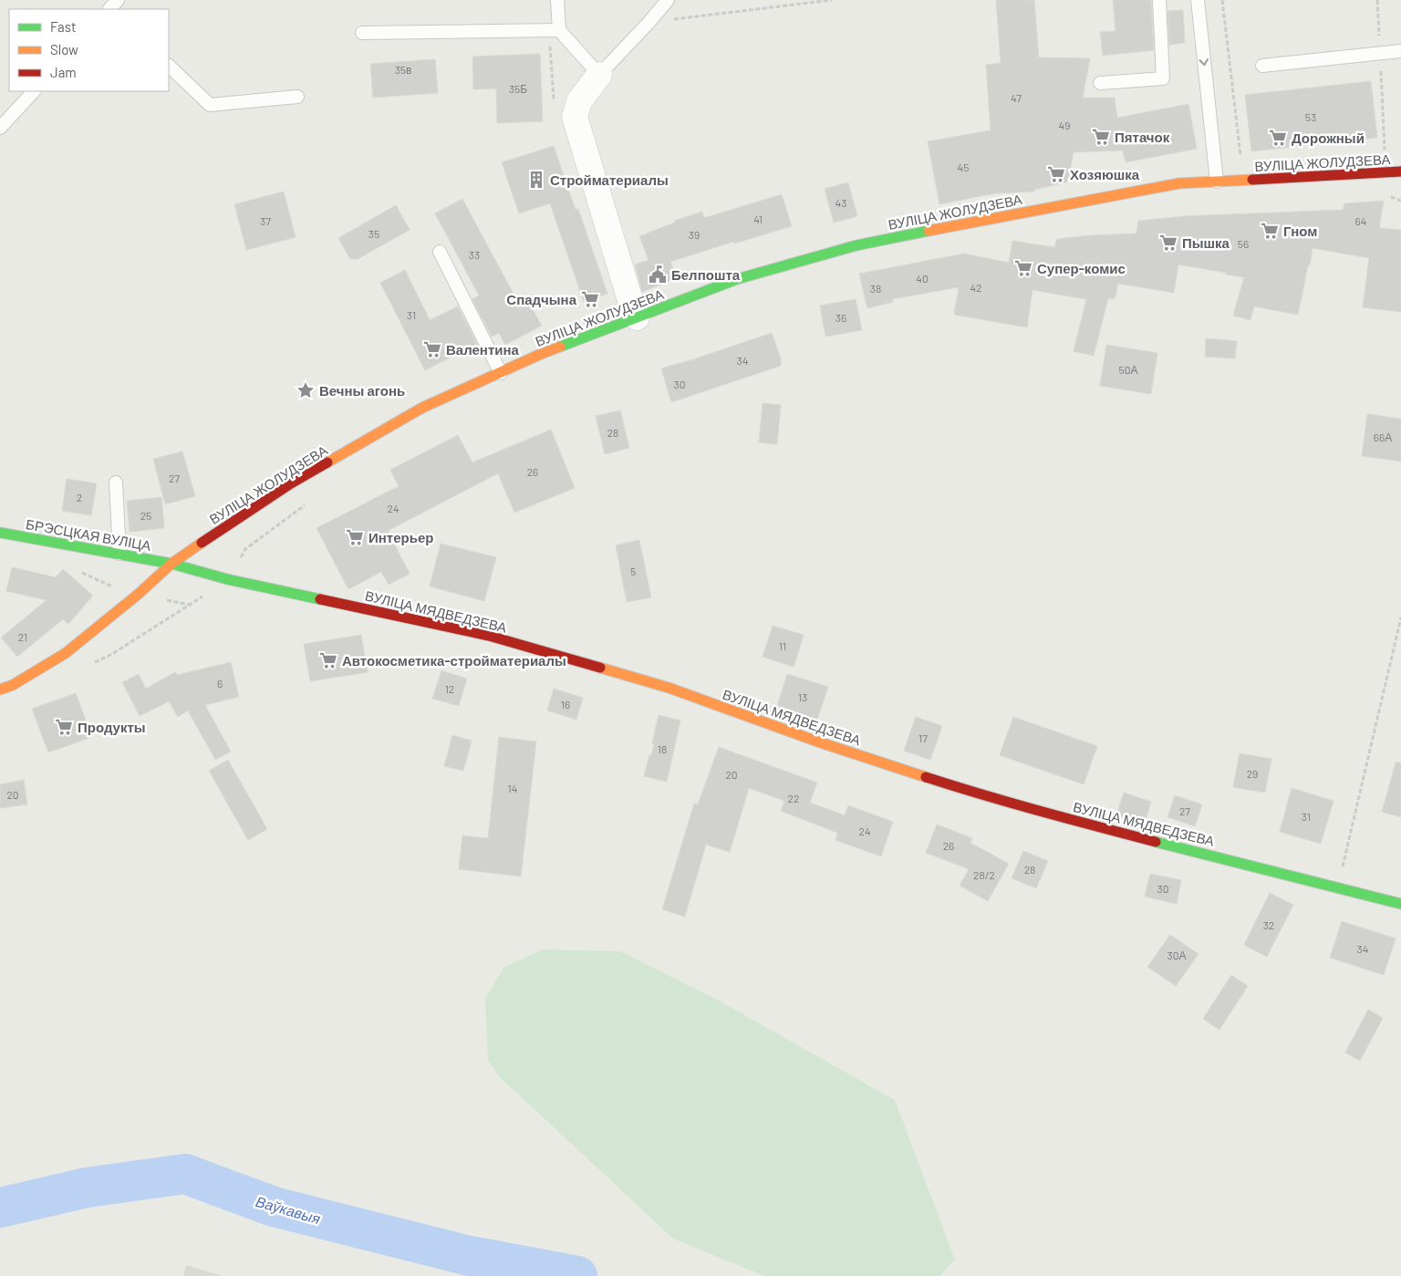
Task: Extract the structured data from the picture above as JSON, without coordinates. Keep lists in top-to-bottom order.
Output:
{
  "streets": {
    "main road": ["ВУЛІЦА ЖОЛУДЗЕВА", "БРЭСЦКАЯ ВУЛІЦА", "ВУЛІЦА МЯДВЕДЗЕВА"]
  },
  "crossings": [
    ["ВУЛІЦА ЖОЛУДЗЕВА", "БРЭСЦКАЯ ВУЛІЦА"],
    ["ВУЛІЦА ЖОЛУДЗЕВА", "ВУЛІЦА МЯДВЕДЗЕВА"],
    ["БРЭСЦКАЯ ВУЛІЦА", "ВУЛІЦА МЯДВЕДЗЕВА"]
  ],
  "water": ["Ваўкавыя"],
  "places": {
    "supermarket": [
      "Пятачок",
      "Дорожный",
      "Хозяюшка",
      "Гном",
      "Пышка",
      "Супер-комис",
      "Спадчына",
      "Валентина",
      "Интерьер",
      "Автокосметика-стройматериалы",
      "Продукты"
    ],
    "building": ["Стройматериалы"],
    "public building": ["Белпошта"],
    "place": ["Вечны агонь"]
  },
  "house_numbers": [
    "35в",
    "35Б",
    "47",
    "53",
    "49",
    "45",
    "43",
    "41",
    "37",
    "64",
    "35",
    "39",
    "56",
    "33",
    "40",
    "42",
    "38",
    "31",
    "36",
    "34",
    "50А",
    "30",
    "28",
    "66А",
    "26",
    "27",
    "2",
    "24",
    "25",
    "5",
    "21",
    "11",
    "6",
    "12",
    "13",
    "16",
    "17",
    "18",
    "29",
    "20",
    "14",
    "20",
    "22",
    "27",
    "31",
    "24",
    "26",
    "28",
    "28/2",
    "30",
    "32",
    "34",
    "30А"
  ],
  "legend": ["Fast", "Slow", "Jam"]
}
